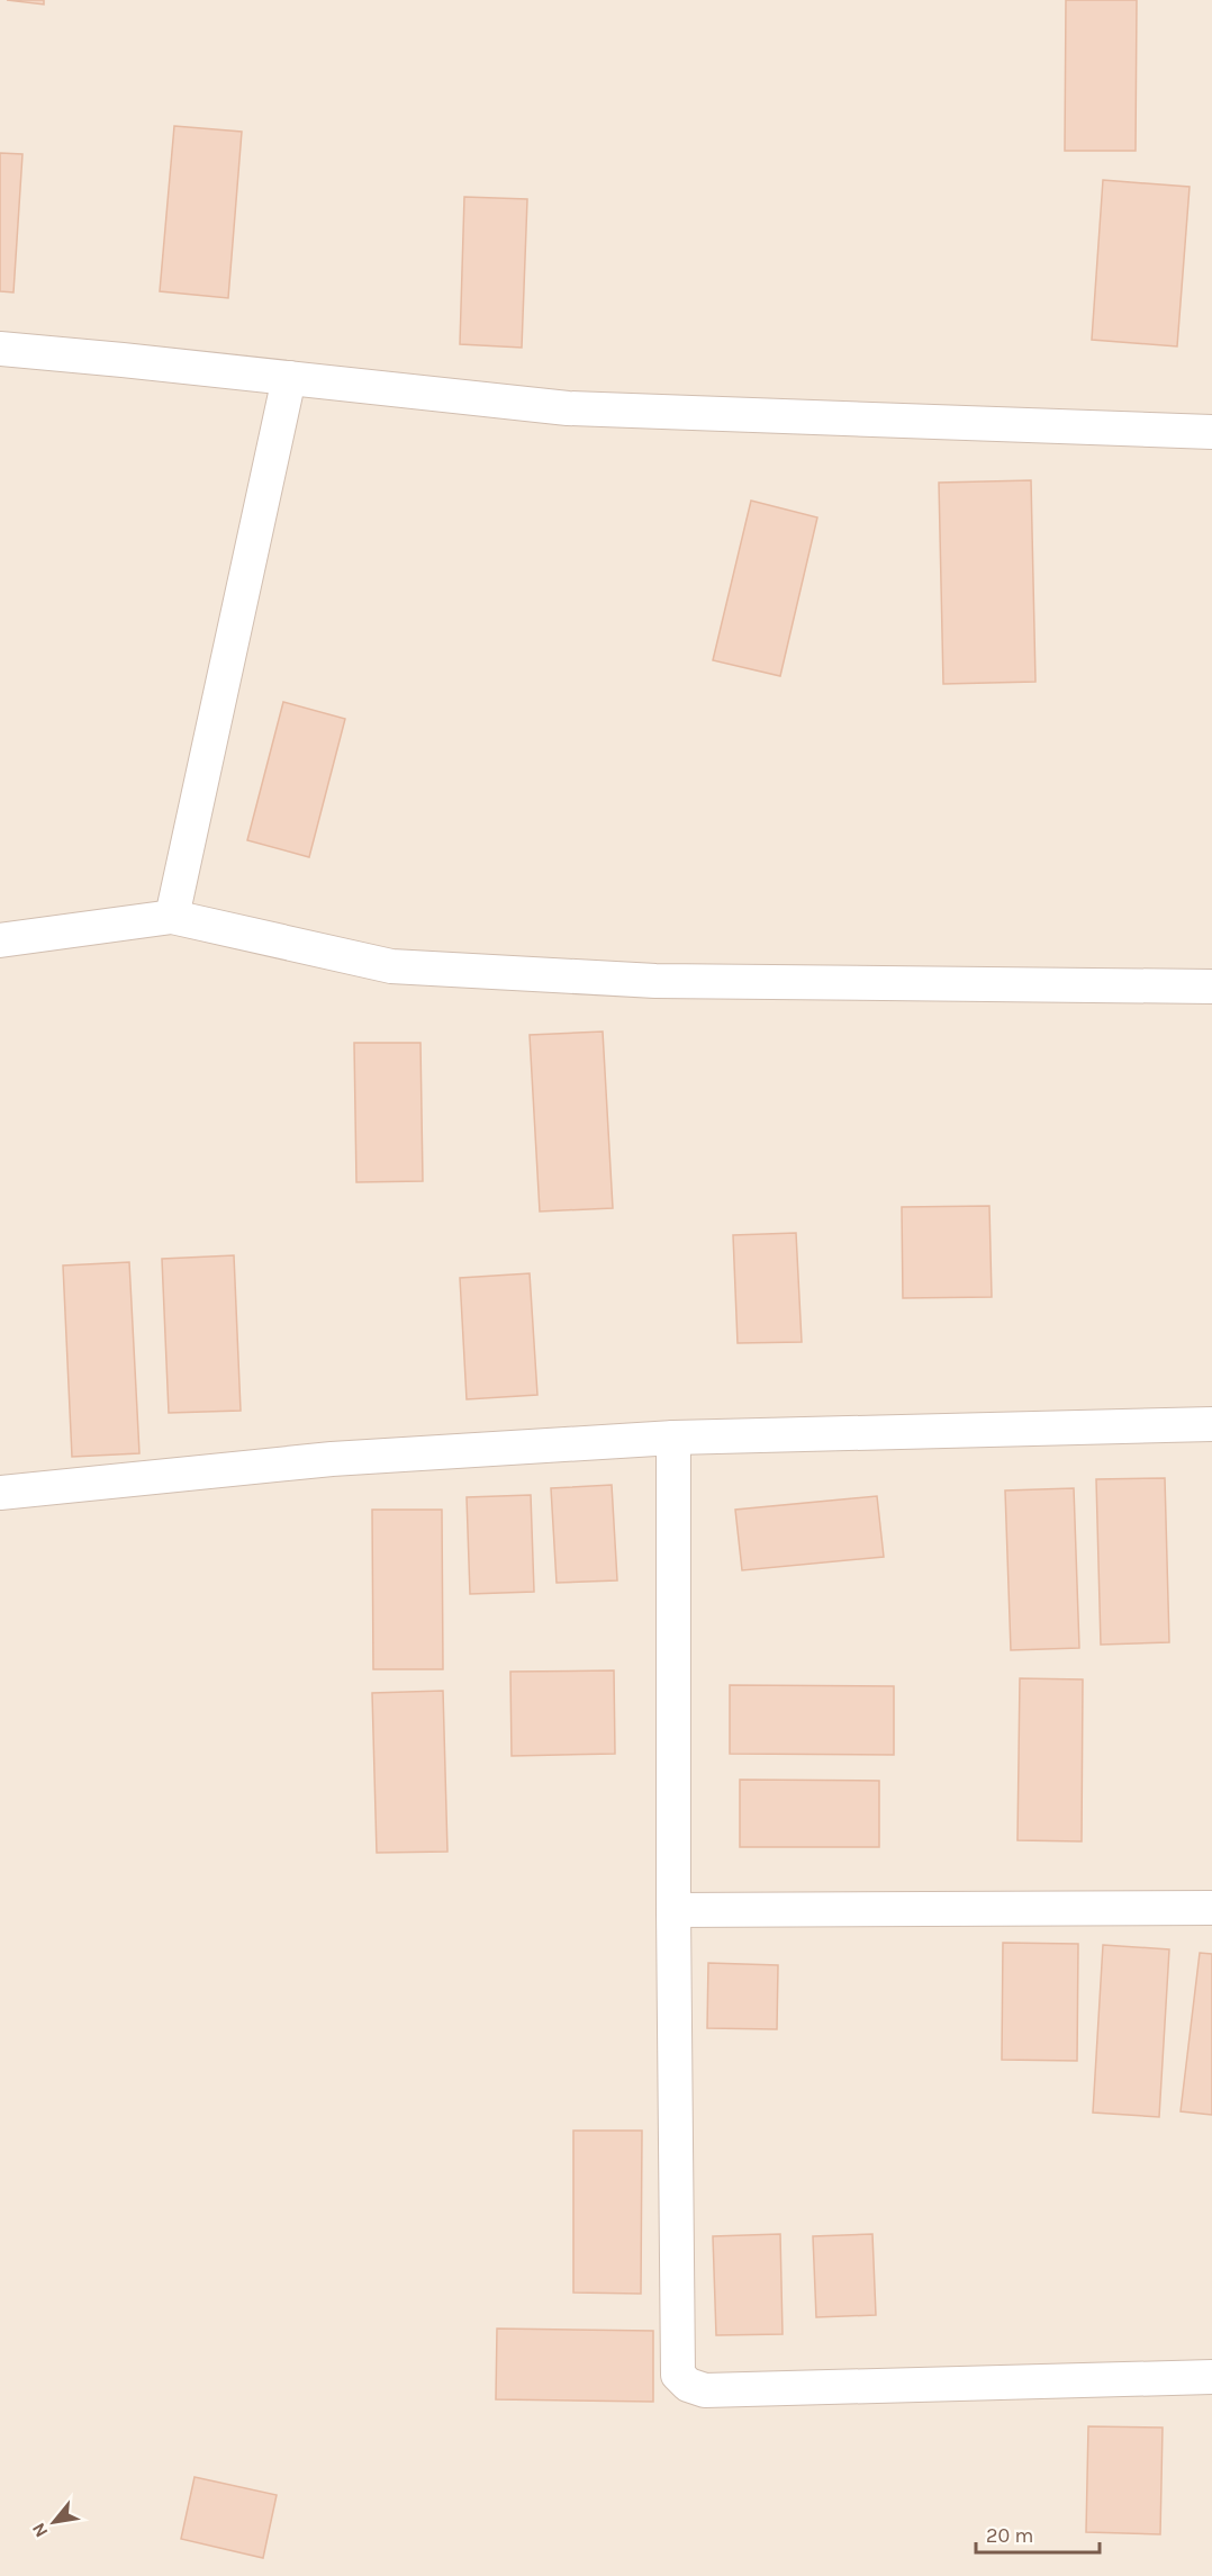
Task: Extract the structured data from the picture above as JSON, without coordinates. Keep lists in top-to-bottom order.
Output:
{
  "scale_bar": "20 m",
  "north": "bottom left"
}
